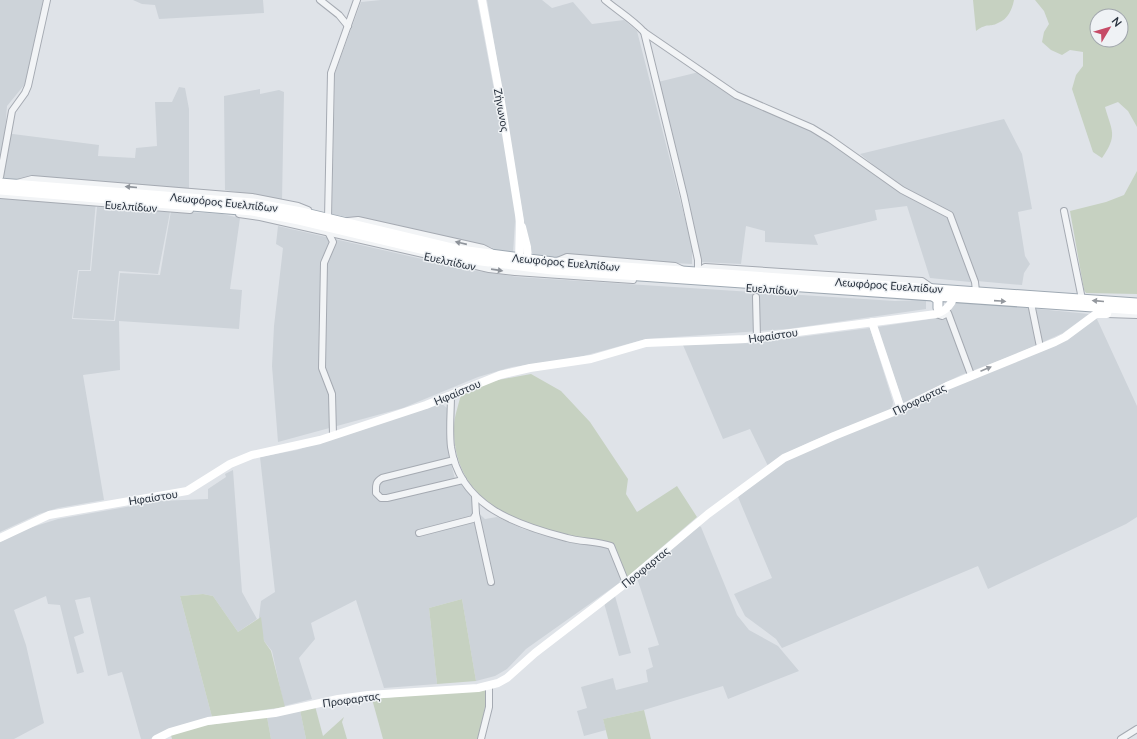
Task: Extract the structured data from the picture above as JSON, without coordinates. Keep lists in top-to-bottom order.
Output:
{
  "streets": {
    "main road": ["Λεωφόρος Ευελπίδων"],
    "street": [
      "Ζήνωνος",
      "Ευελπίδων",
      "Ηφαίστου",
      "Προφαρτας"
    ]
  },
  "crossings": [
    ["Ζήνωνος", "Λεωφόρος Ευελπίδων"],
    ["Λεωφόρος Ευελπίδων", "Ευελπίδων"],
    ["Λεωφόρος Ευελπίδων", "Προφαρτας"]
  ],
  "one_way": ["Ευελπίδων"],
  "north": "top right"
}
